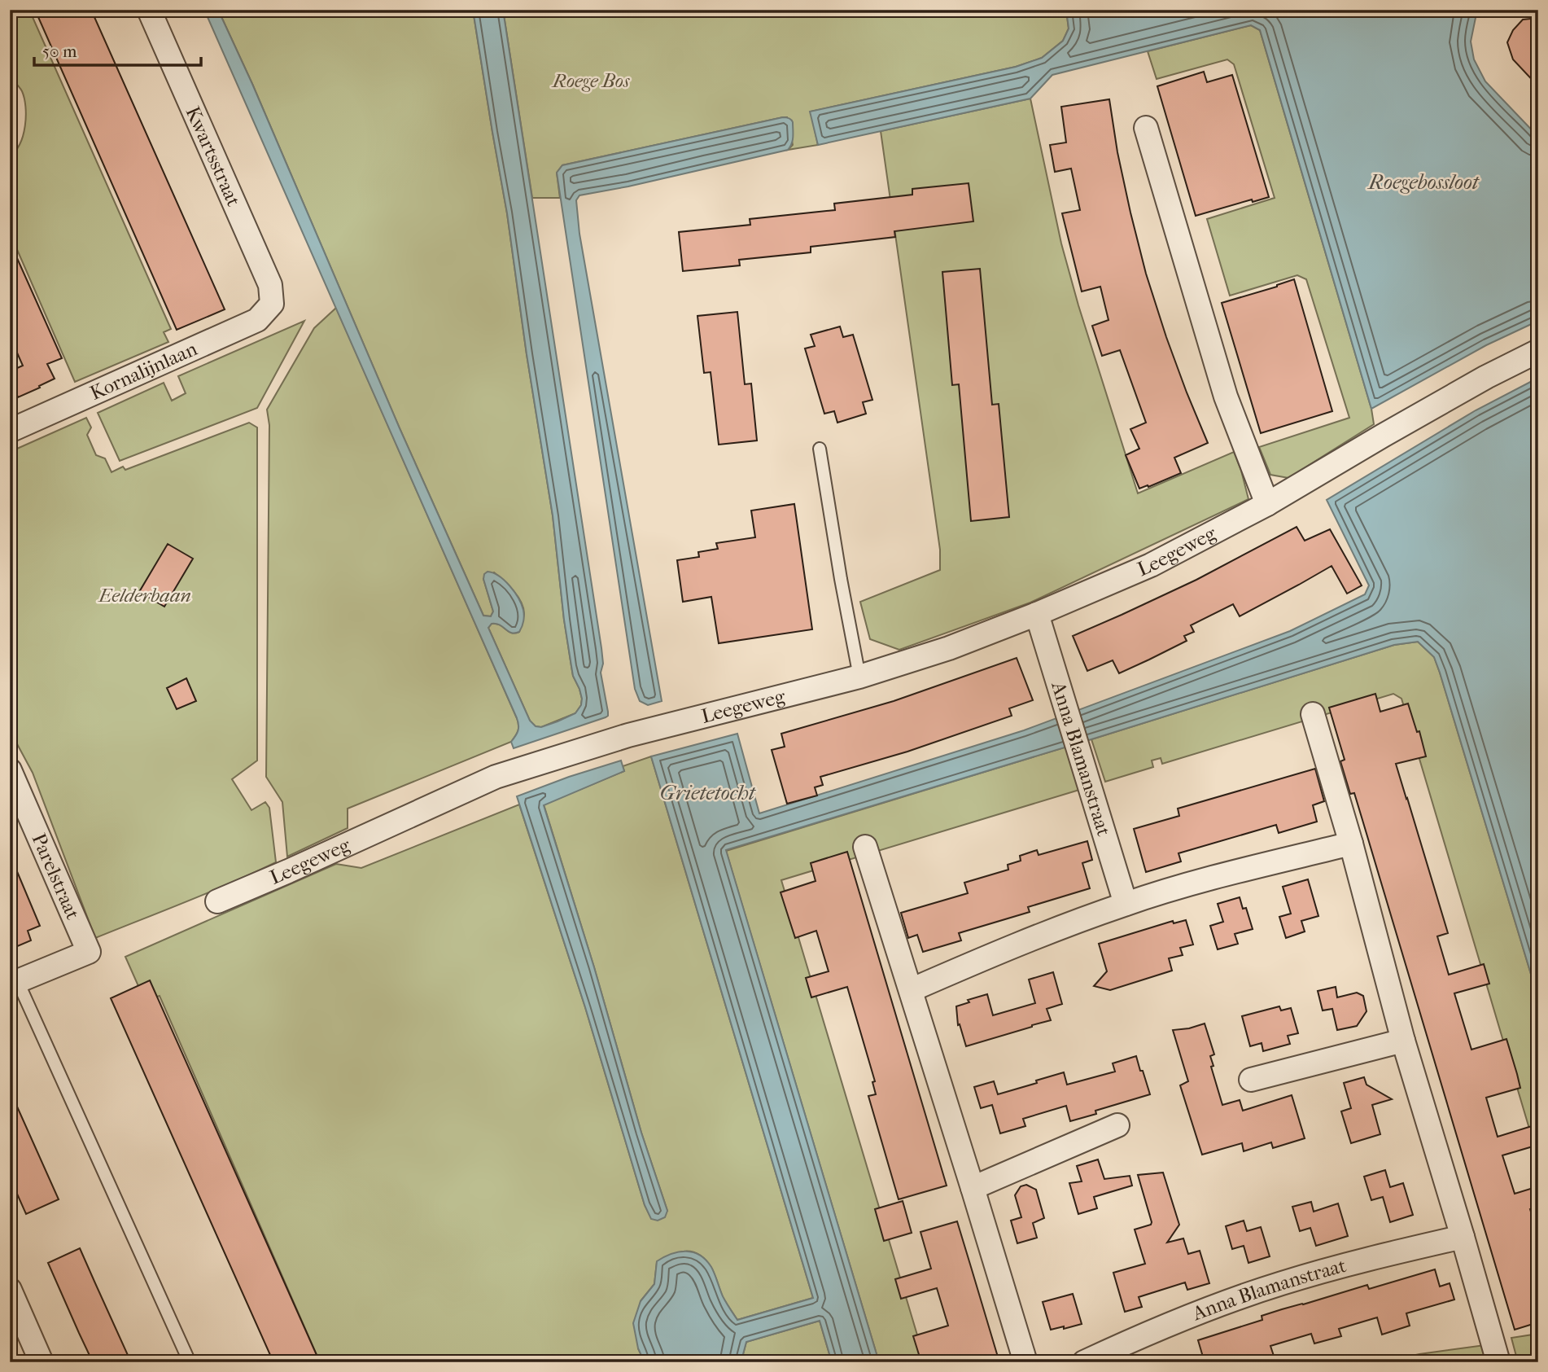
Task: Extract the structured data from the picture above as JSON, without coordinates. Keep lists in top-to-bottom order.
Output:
{
  "streets": {
    "street": [
      "Kwartsstraat",
      "Kornalijnlaan",
      "Leegeweg",
      "Anna Blamanstraat",
      "Parelstraat"
    ]
  },
  "crossings": [
    ["Kwartsstraat", "Kornalijnlaan"],
    ["Leegeweg", "Anna Blamanstraat"]
  ],
  "water": ["Roegebossloot", "Grietetocht"],
  "parks": ["Roege Bos", "Eelderbaan"],
  "scale_bar": "50 m"
}
